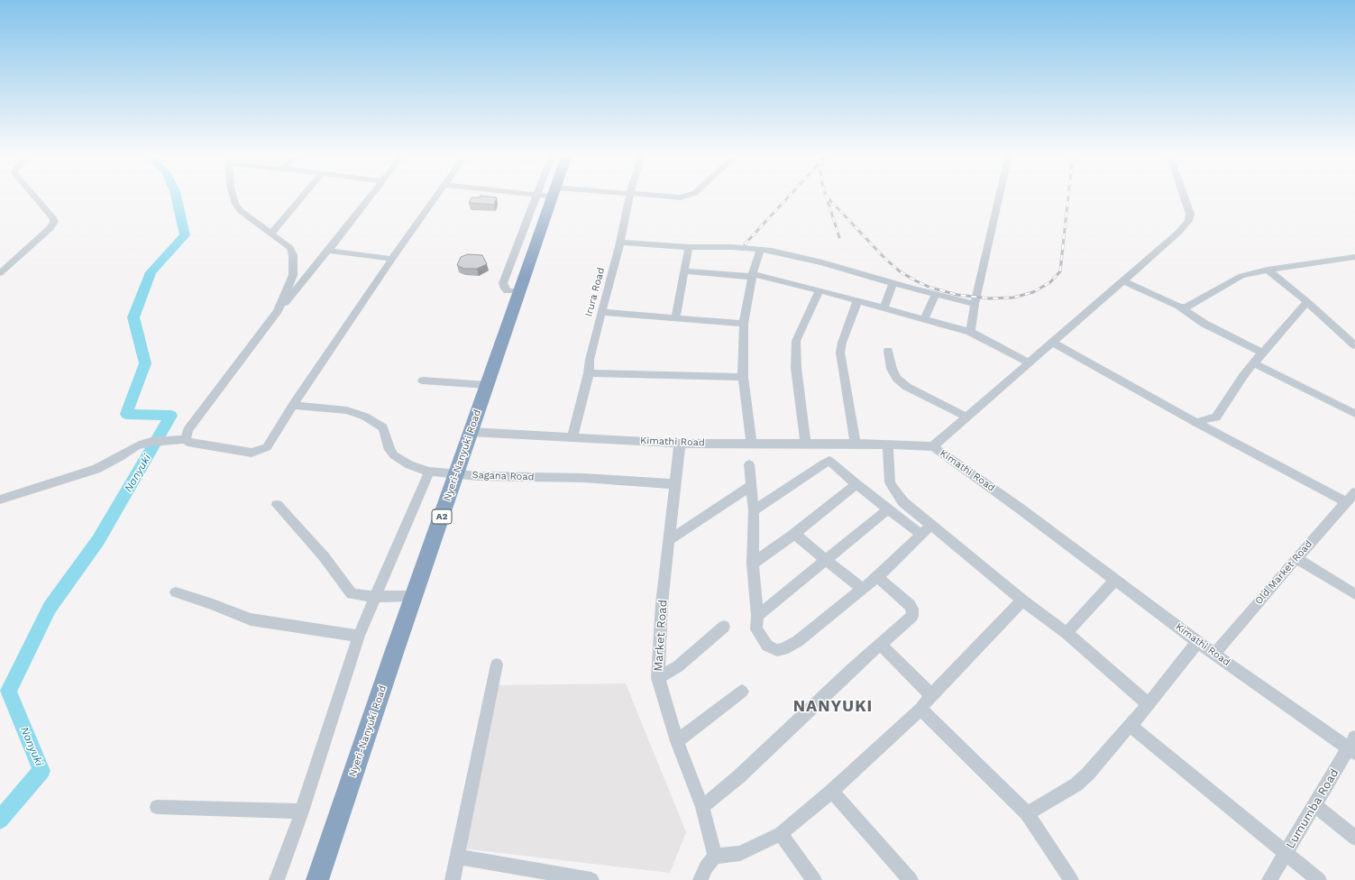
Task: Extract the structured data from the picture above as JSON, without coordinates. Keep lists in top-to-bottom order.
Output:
{
  "streets": {
    "highway": ["Nyeri-Nanyuki Road", "A2"],
    "street": [
      "Irura Road",
      "Kimathi Road",
      "Sagana Road",
      "Old Market Road",
      "Market Road",
      "Lumumba Road"
    ]
  },
  "crossings": [
    ["Irura Road", "Kimathi Road"],
    ["Kimathi Road", "Nyeri-Nanyuki Road"],
    ["Kimathi Road", "Old Market Road"],
    ["Kimathi Road", "Market Road"],
    ["Kimathi Road", "Lumumba Road"],
    ["Nyeri-Nanyuki Road", "Sagana Road"],
    ["Sagana Road", "Market Road"]
  ],
  "districts": ["NANYUKI"],
  "water": ["Nanyuki"]
}
